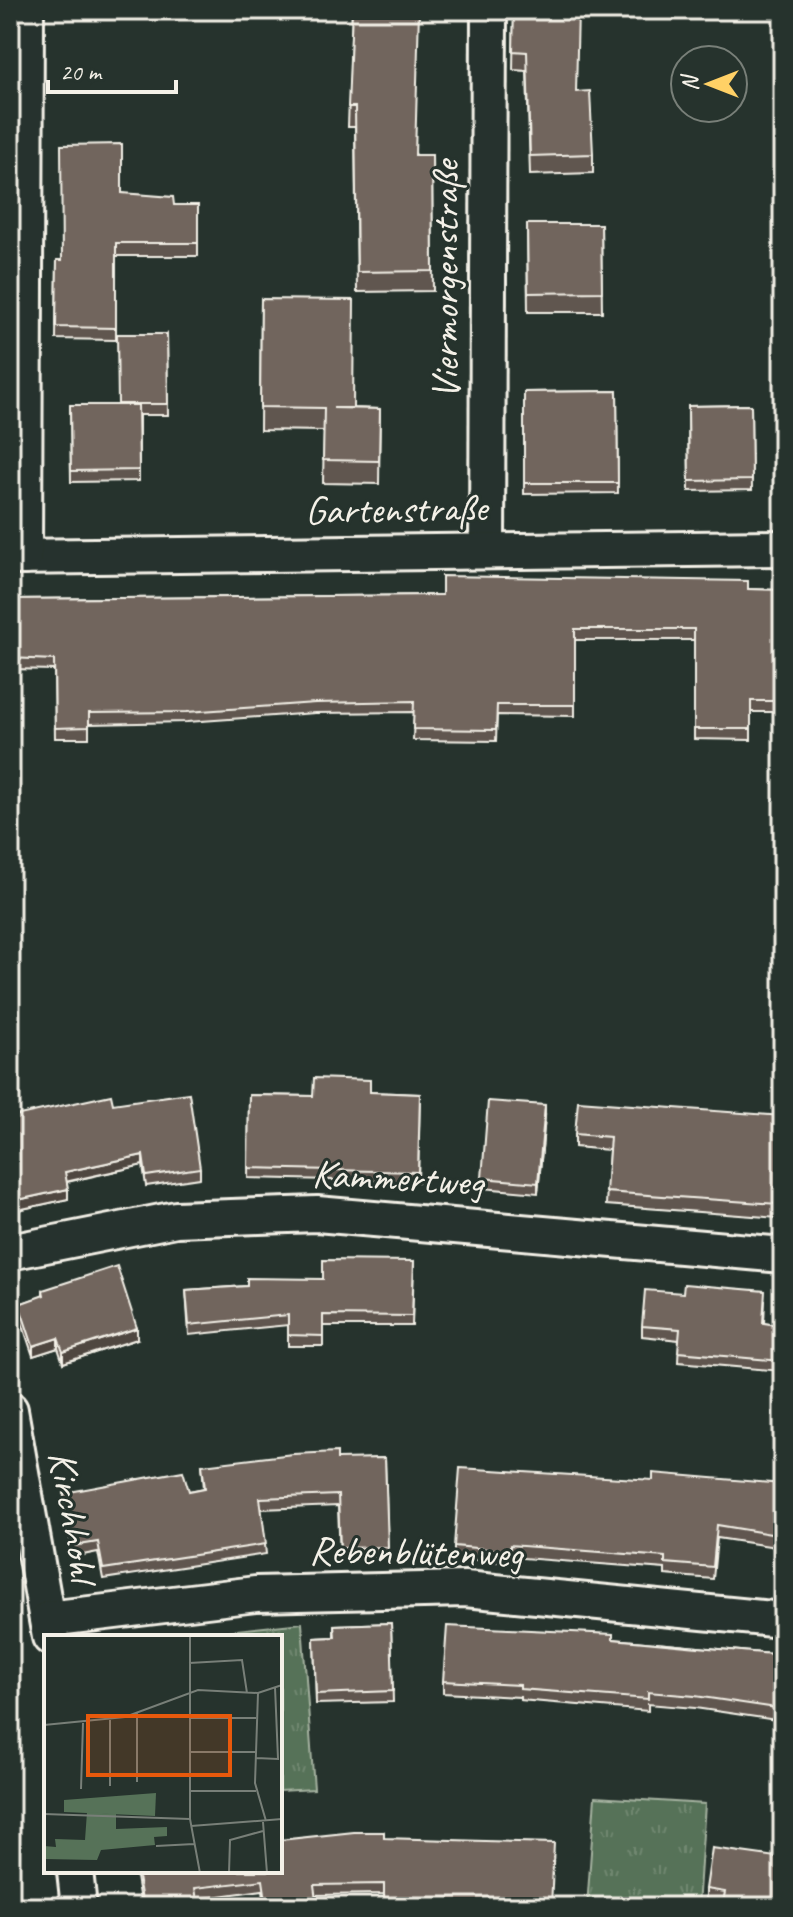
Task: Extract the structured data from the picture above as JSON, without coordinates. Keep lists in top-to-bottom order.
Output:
{
  "streets": {
    "street": [
      "Viermorgenstraße",
      "Gartenstraße",
      "Kammertweg",
      "Kirchhohl",
      "Rebenblütenweg"
    ]
  },
  "crossings": [
    ["Viermorgenstraße", "Gartenstraße"],
    ["Kirchhohl", "Rebenblütenweg"]
  ],
  "scale_bar": "20 m",
  "north": "left"
}
